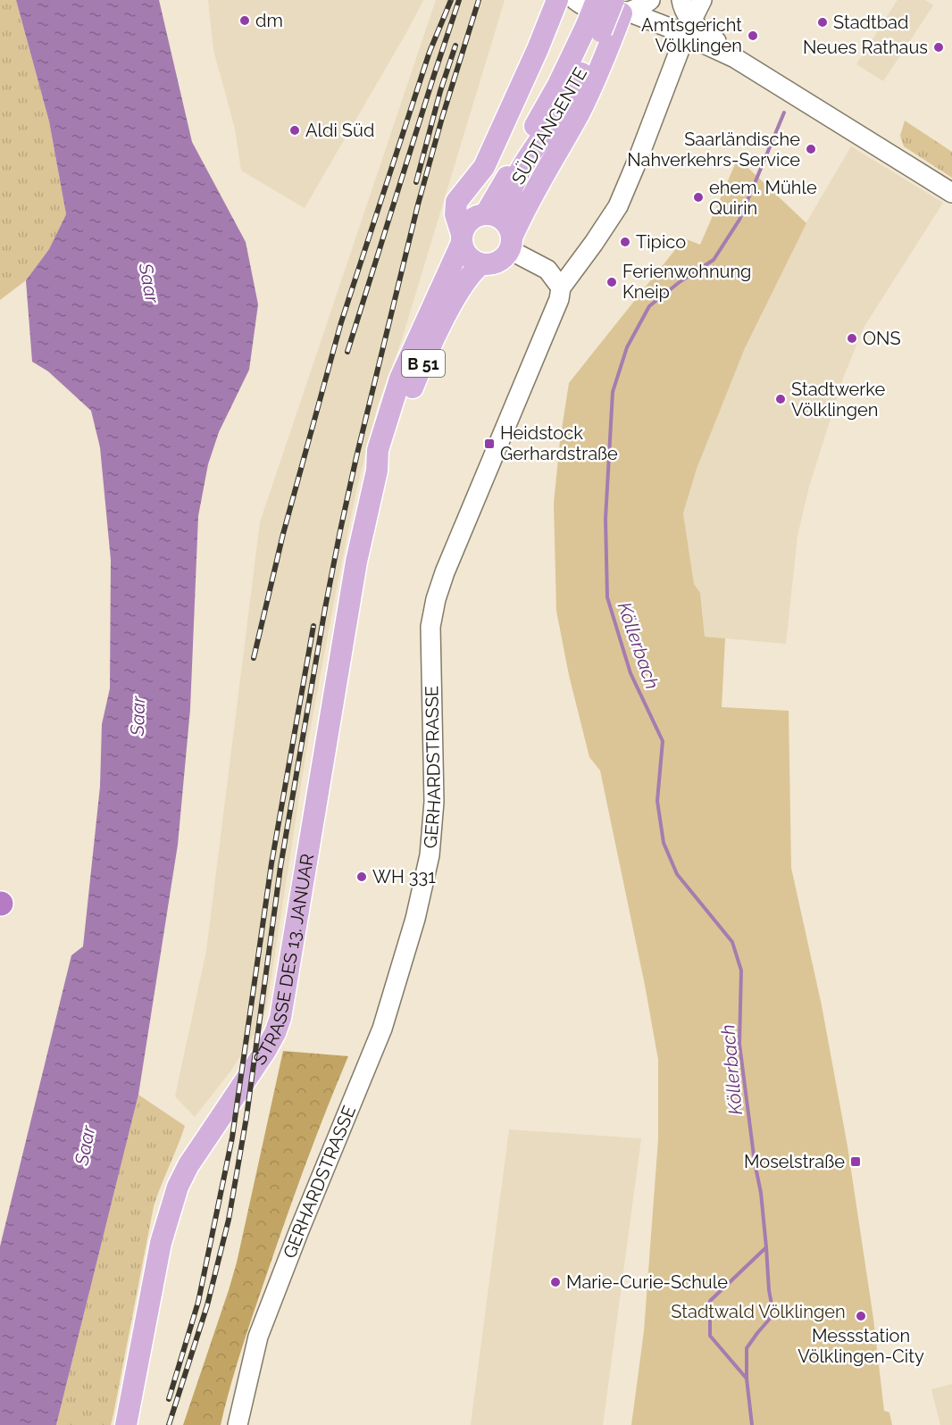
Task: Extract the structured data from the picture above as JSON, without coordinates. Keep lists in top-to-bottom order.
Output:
{
  "streets": {
    "main road": ["SÜDTANGENTE", "B 51", "STRASSE DES 13. JANUAR"],
    "street": ["GERHARDSTRASSE"]
  },
  "crossings": [
    ["SÜDTANGENTE", "STRASSE DES 13. JANUAR"]
  ],
  "water": ["Saar", "Köllerbach"],
  "parks": ["Stadtwald Völklingen"],
  "places": {
    "other": [
      "dm",
      "Stadtbad",
      "Amtsgericht Völklingen",
      "Neues Rathaus",
      "Aldi Süd",
      "Saarländische Nahverkehrs-Service",
      "ehem. Mühle Quirin",
      "Tipico",
      "Ferienwohnung Kneip",
      "ONS",
      "Stadtwerke Völklingen",
      "WH 331",
      "Marie-Curie-Schule",
      "Messstation Völklingen-City"
    ],
    "transit": ["Heidstock Gerhardstraße", "Moselstraße"]
  }
}
